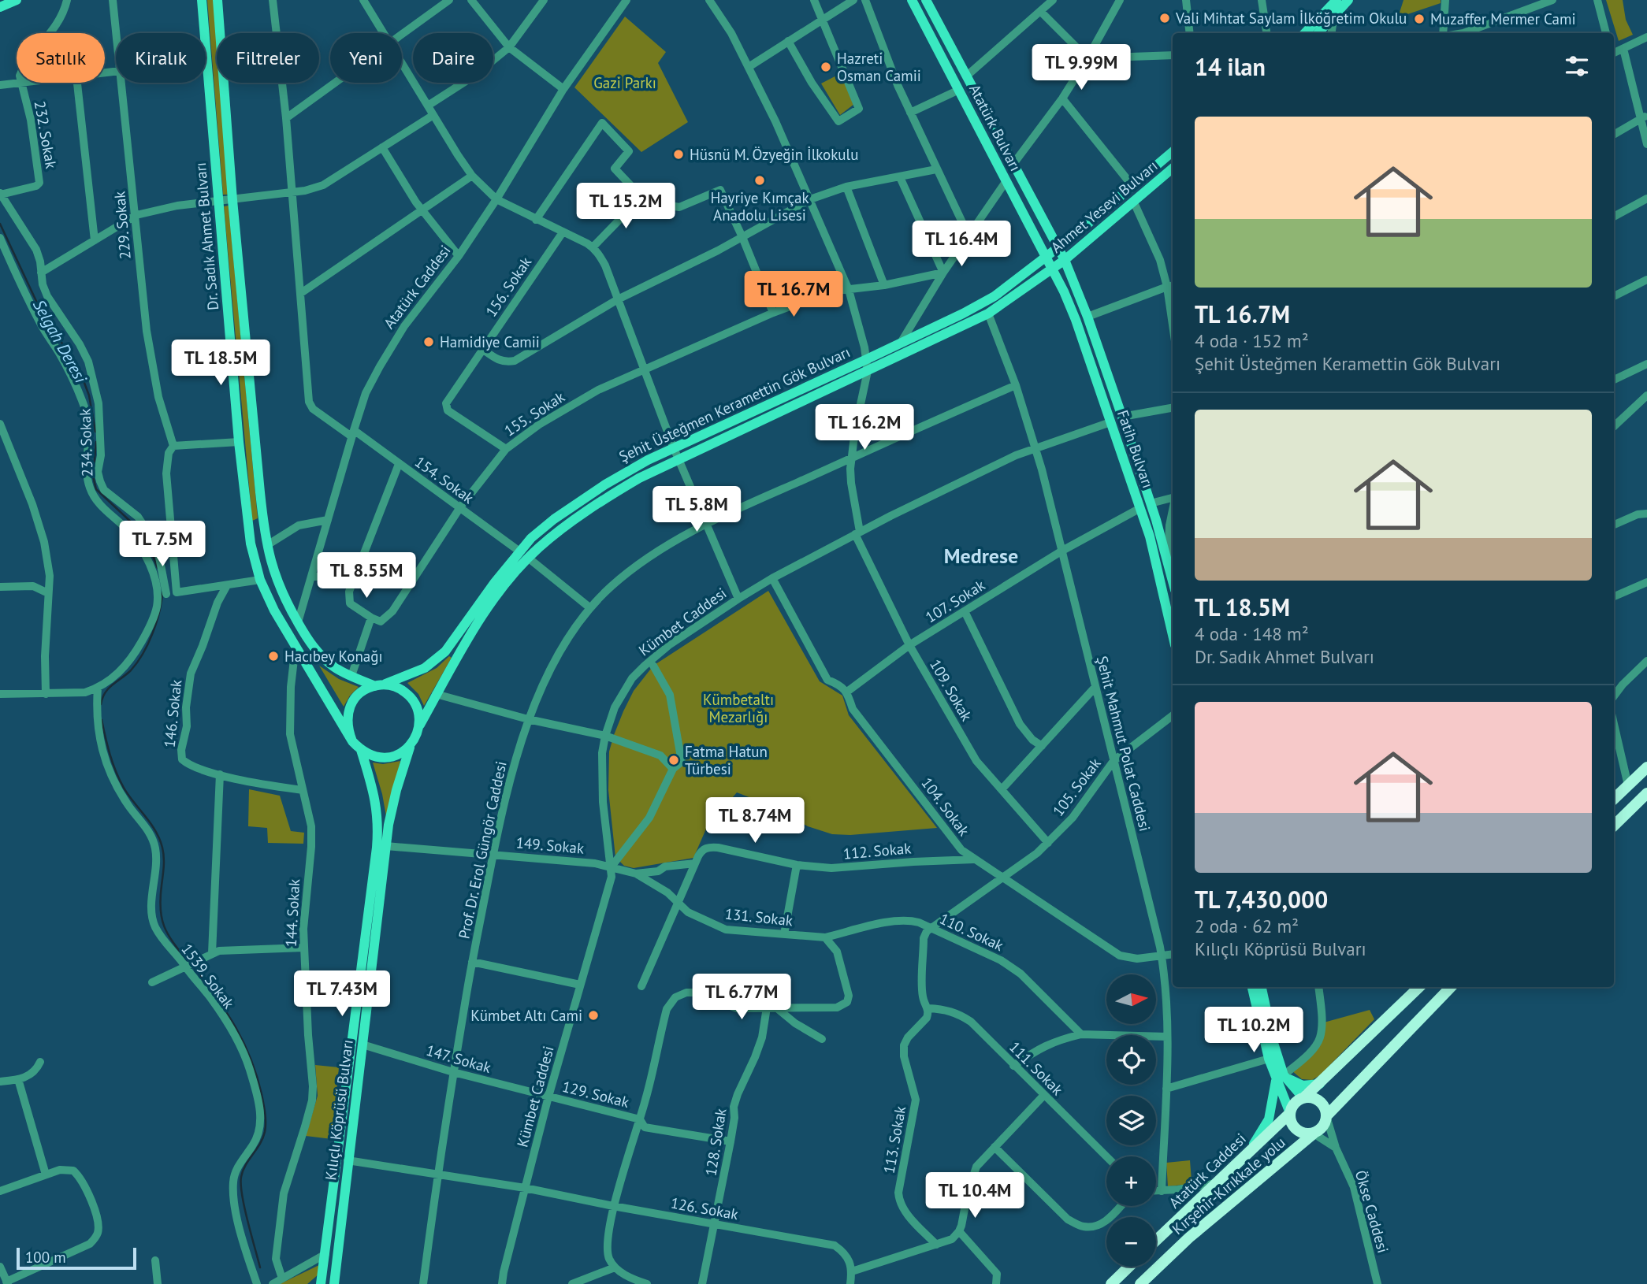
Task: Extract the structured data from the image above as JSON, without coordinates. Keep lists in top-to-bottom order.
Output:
{
  "streets": {
    "highway": ["Atatürk Caddesi", "Kırşehir-Kırıkkale yolu"],
    "main road": [
      "Atatürk Bulvarı",
      "Ahmet Yesevi Bulvarı",
      "Dr. Sadık Ahmet Bulvarı",
      "Şehit Üsteğmen Keramettin Gök Bulvarı",
      "Fatih Bulvarı",
      "Kılıçlı Köprüsü Bulvarı"
    ],
    "street": [
      "232. Sokak",
      "229. Sokak",
      "156. Sokak",
      "155. Sokak",
      "234. Sokak",
      "154. Sokak",
      "107. Sokak",
      "Kümbet Caddesi",
      "109. Sokak",
      "146. Sokak",
      "Şehit Mahmut Polat Caddesi",
      "105. Sokak",
      "104. Sokak",
      "149. Sokak",
      "Prof. Dr. Erol Güngör Caddesi",
      "112. Sokak",
      "144. Sokak",
      "131. Sokak",
      "110. Sokak",
      "1539. Sokak",
      "147. Sokak",
      "111. Sokak",
      "129. Sokak",
      "113. Sokak",
      "128. Sokak",
      "126. Sokak",
      "Ökse Caddesi"
    ]
  },
  "crossings": [
    ["Atatürk Bulvarı", "Ahmet Yesevi Bulvarı"],
    ["Atatürk Bulvarı", "Şehit Üsteğmen Keramettin Gök Bulvarı"],
    ["Atatürk Bulvarı", "Fatih Bulvarı"],
    ["232. Sokak", "234. Sokak"],
    ["Ahmet Yesevi Bulvarı", "Şehit Üsteğmen Keramettin Gök Bulvarı"],
    ["Ahmet Yesevi Bulvarı", "Fatih Bulvarı"],
    ["Dr. Sadık Ahmet Bulvarı", "Atatürk Caddesi"],
    ["Dr. Sadık Ahmet Bulvarı", "Şehit Üsteğmen Keramettin Gök Bulvarı"],
    ["Dr. Sadık Ahmet Bulvarı", "144. Sokak"],
    ["Dr. Sadık Ahmet Bulvarı", "Kılıçlı Köprüsü Bulvarı"],
    ["Atatürk Caddesi", "154. Sokak"],
    ["Atatürk Caddesi", "Kırşehir-Kırıkkale yolu"],
    ["Atatürk Caddesi", "Ökse Caddesi"],
    ["156. Sokak", "155. Sokak"],
    ["Şehit Üsteğmen Keramettin Gök Bulvarı", "Fatih Bulvarı"],
    ["Şehit Üsteğmen Keramettin Gök Bulvarı", "154. Sokak"],
    ["Şehit Üsteğmen Keramettin Gök Bulvarı", "109. Sokak"],
    ["Şehit Üsteğmen Keramettin Gök Bulvarı", "Şehit Mahmut Polat Caddesi"],
    ["Şehit Üsteğmen Keramettin Gök Bulvarı", "Kılıçlı Köprüsü Bulvarı"],
    ["155. Sokak", "154. Sokak"],
    ["155. Sokak", "109. Sokak"],
    ["Fatih Bulvarı", "107. Sokak"],
    ["Fatih Bulvarı", "Kümbet Caddesi"],
    ["107. Sokak", "109. Sokak"],
    ["107. Sokak", "Şehit Mahmut Polat Caddesi"],
    ["107. Sokak", "104. Sokak"],
    ["Kümbet Caddesi", "109. Sokak"],
    ["Kümbet Caddesi", "Şehit Mahmut Polat Caddesi"],
    ["Kümbet Caddesi", "149. Sokak"],
    ["Kümbet Caddesi", "147. Sokak"],
    ["Kümbet Caddesi", "129. Sokak"],
    ["Kümbet Caddesi", "126. Sokak"],
    ["109. Sokak", "105. Sokak"],
    ["109. Sokak", "Prof. Dr. Erol Güngör Caddesi"],
    ["146. Sokak", "144. Sokak"],
    ["Şehit Mahmut Polat Caddesi", "105. Sokak"],
    ["Şehit Mahmut Polat Caddesi", "104. Sokak"],
    ["Şehit Mahmut Polat Caddesi", "Prof. Dr. Erol Güngör Caddesi"],
    ["105. Sokak", "104. Sokak"],
    ["104. Sokak", "112. Sokak"],
    ["149. Sokak", "Prof. Dr. Erol Güngör Caddesi"],
    ["149. Sokak", "Kılıçlı Köprüsü Bulvarı"],
    ["Prof. Dr. Erol Güngör Caddesi", "147. Sokak"],
    ["Prof. Dr. Erol Güngör Caddesi", "126. Sokak"],
    ["112. Sokak", "131. Sokak"],
    ["131. Sokak", "110. Sokak"],
    ["147. Sokak", "129. Sokak"],
    ["147. Sokak", "Kılıçlı Köprüsü Bulvarı"],
    ["111. Sokak", "113. Sokak"],
    ["129. Sokak", "128. Sokak"],
    ["Kılıçlı Köprüsü Bulvarı", "126. Sokak"],
    ["128. Sokak", "126. Sokak"],
    ["Kırşehir-Kırıkkale yolu", "Ökse Caddesi"]
  ],
  "districts": ["Medrese"],
  "water": ["Selgah Deresi"],
  "parks": ["Gazi Parkı", "Kümbetaltı Mezarlığı"],
  "places": [
    "Vali Mihtat Saylam İlköğretim Okulu",
    "Muzaffer Mermer Cami",
    "Hazreti Osman Camii",
    "Hüsnü M. Özyeğin İlkokulu",
    "Hayriye Kımçak Anadolu Lisesi",
    "Hamidiye Camii",
    "Hacıbey Konağı",
    "Fatma Hatun Türbesi",
    "Kümbet Altı Cami"
  ],
  "scale_bar": "100 m",
  "north": "right",
  "page": {
    "chip": [
      "Satılık",
      "Kiralık",
      "Filtreler",
      "Yeni",
      "Daire"
    ],
    "heading": "14 ilan",
    "price": [
      "TL 9.99M",
      "TL 15.2M",
      "TL 16.4M",
      "TL 16.7M",
      "TL 18.5M",
      "TL 16.2M",
      "TL 5.8M",
      "TL 7.5M",
      "TL 8.55M",
      "TL 8.74M",
      "TL 7.43M",
      "TL 6.77M",
      "TL 10.2M",
      "TL 10.4M"
    ],
    "list": [
      {
        "name": "TL 16.7M",
        "note": "4 oda · 152 m² · Şehit Üsteğmen Keramettin Gök Bulvarı"
      },
      {
        "name": "TL 18.5M",
        "note": "4 oda · 148 m² · Dr. Sadık Ahmet Bulvarı"
      },
      {
        "name": "TL 7,430,000",
        "note": "2 oda · 62 m² · Kılıçlı Köprüsü Bulvarı"
      }
    ],
    "map_buttons": ["+", "−"],
    "scale": "100 m"
  }
}
